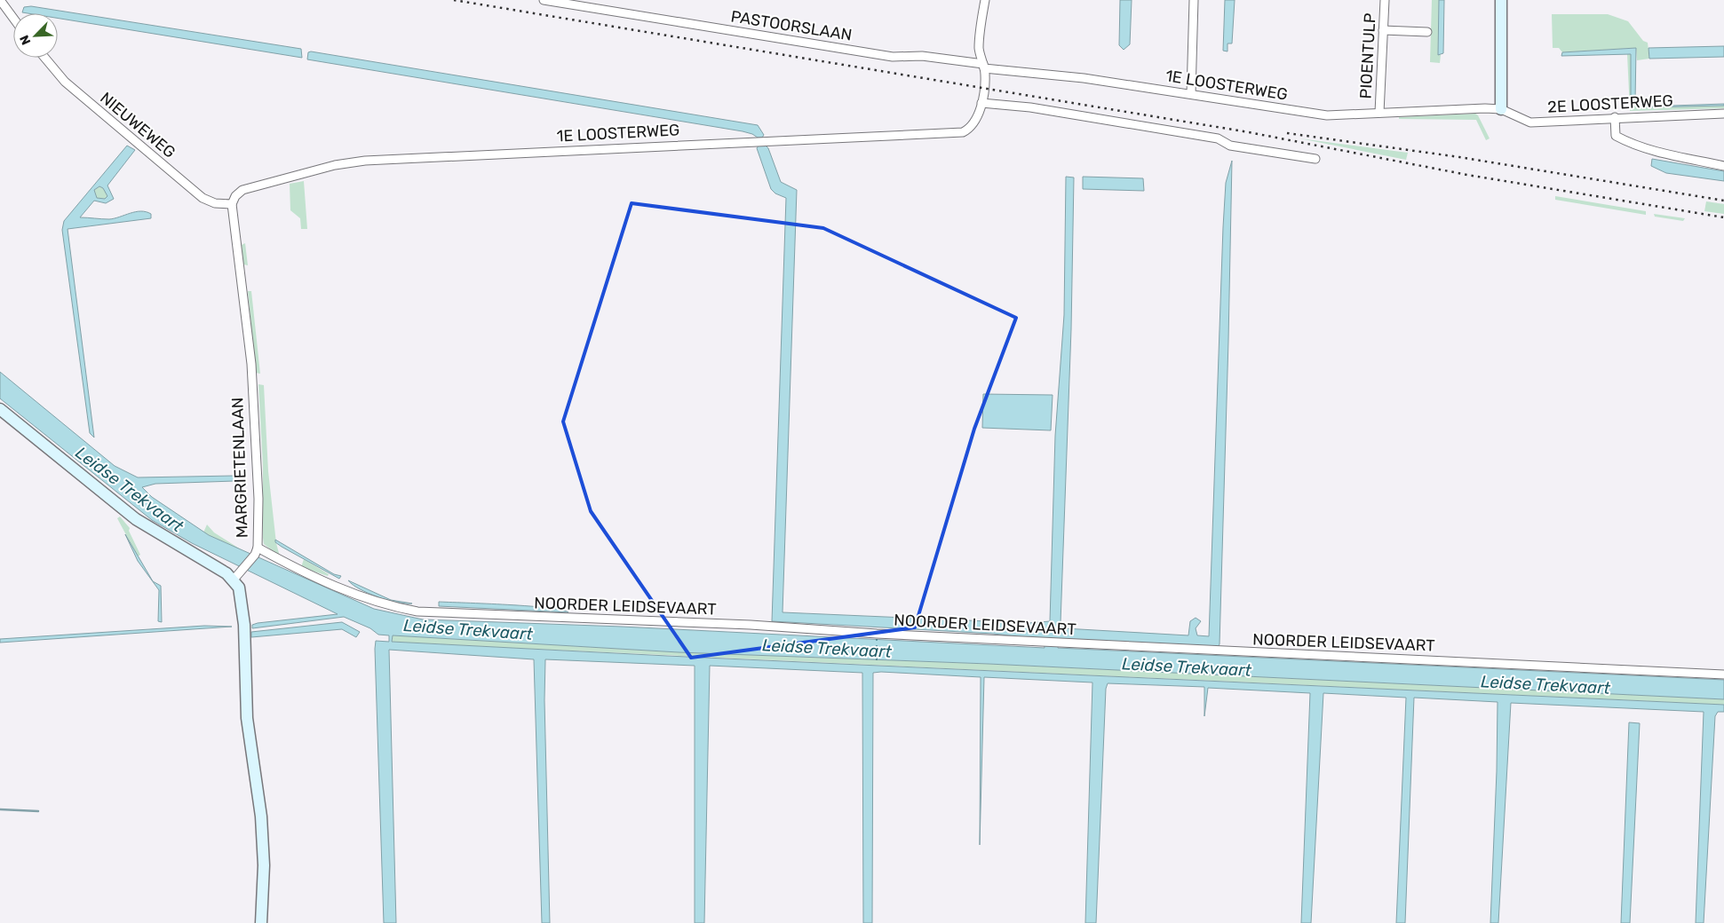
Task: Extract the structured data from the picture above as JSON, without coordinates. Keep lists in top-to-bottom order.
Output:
{
  "streets": {
    "street": [
      "PASTOORSLAAN",
      "PIOENTULP",
      "1E LOOSTERWEG",
      "2E LOOSTERWEG",
      "NIEUWEWEG",
      "MARGRIETENLAAN",
      "NOORDER LEIDSEVAART"
    ]
  },
  "crossings": [
    ["PASTOORSLAAN", "1E LOOSTERWEG"],
    ["PIOENTULP", "1E LOOSTERWEG"],
    ["1E LOOSTERWEG", "2E LOOSTERWEG"],
    ["1E LOOSTERWEG", "NIEUWEWEG"],
    ["1E LOOSTERWEG", "MARGRIETENLAAN"],
    ["NIEUWEWEG", "MARGRIETENLAAN"],
    ["MARGRIETENLAAN", "NOORDER LEIDSEVAART"]
  ],
  "water": ["Leidse Trekvaart"],
  "north": "bottom left"
}
